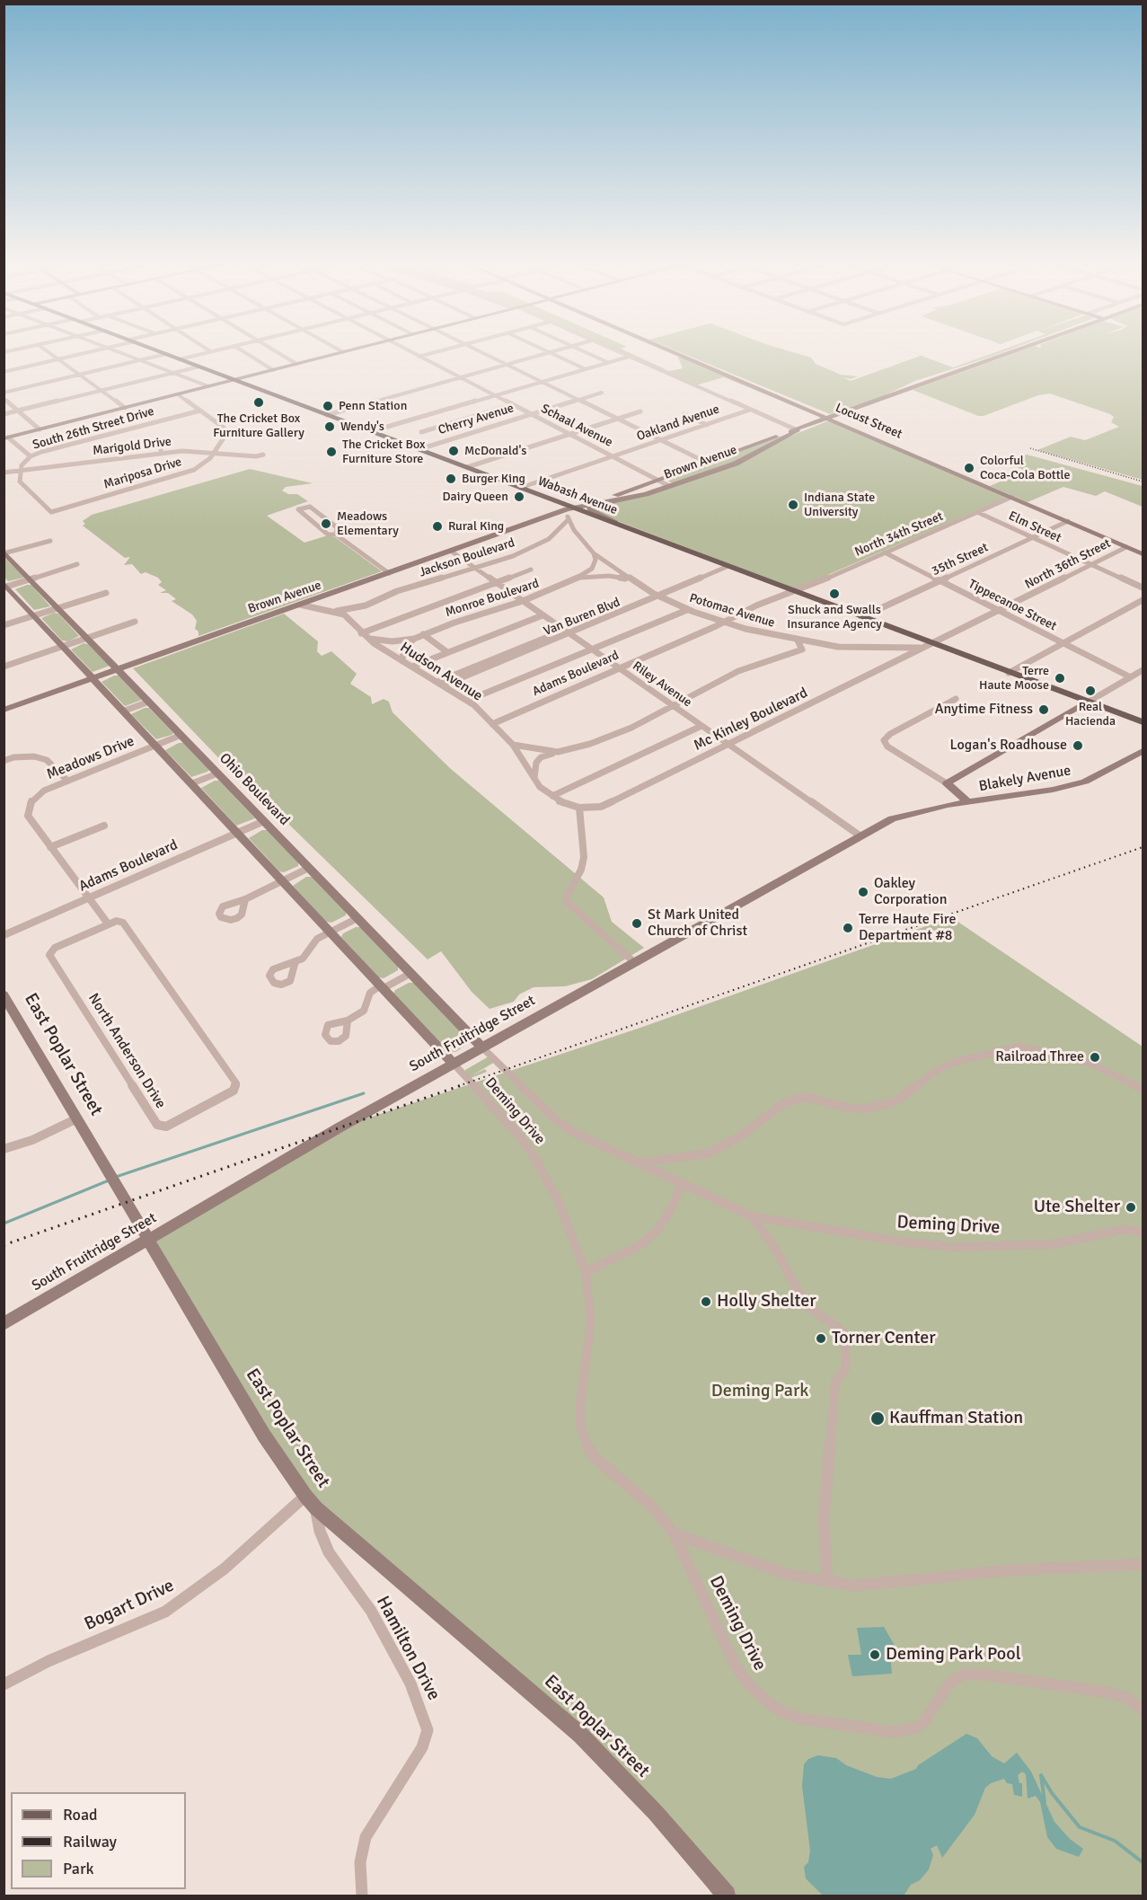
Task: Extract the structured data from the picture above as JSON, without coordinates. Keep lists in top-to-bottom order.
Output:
{
  "streets": {
    "main road": ["Wabash Avenue"],
    "street": [
      "Cherry Avenue",
      "Locust Street",
      "Oakland Avenue",
      "Schaal Avenue",
      "South 26th Street Drive",
      "Marigold Drive",
      "Brown Avenue",
      "Mariposa Drive",
      "Elm Street",
      "North 34th Street",
      "Jackson Boulevard",
      "35th Street",
      "North 36th Street",
      "Monroe Boulevard",
      "Tippecanoe Street",
      "Potomac Avenue",
      "Van Buren Blvd",
      "Hudson Avenue",
      "Adams Boulevard",
      "Riley Avenue",
      "Mc Kinley Boulevard",
      "Meadows Drive",
      "Blakely Avenue",
      "Ohio Boulevard",
      "South Fruitridge Street",
      "North Anderson Drive",
      "East Poplar Street",
      "Deming Drive",
      "Bogart Drive",
      "Hamilton Drive"
    ]
  },
  "crossings": [
    ["Cherry Avenue", "Schaal Avenue"],
    ["Cherry Avenue", "Wabash Avenue"],
    ["Locust Street", "Brown Avenue"],
    ["Locust Street", "North 34th Street"],
    ["Locust Street", "35th Street"],
    ["Locust Street", "North 36th Street"],
    ["Oakland Avenue", "Schaal Avenue"],
    ["Oakland Avenue", "Wabash Avenue"],
    ["Schaal Avenue", "Brown Avenue"],
    ["South 26th Street Drive", "Marigold Drive"],
    ["South 26th Street Drive", "Mariposa Drive"],
    ["Marigold Drive", "Mariposa Drive"],
    ["Brown Avenue", "Wabash Avenue"],
    ["Brown Avenue", "Hudson Avenue"],
    ["Brown Avenue", "Riley Avenue"],
    ["Brown Avenue", "Ohio Boulevard"],
    ["Wabash Avenue", "North 34th Street"],
    ["Wabash Avenue", "35th Street"],
    ["Wabash Avenue", "North 36th Street"],
    ["Wabash Avenue", "Potomac Avenue"],
    ["Wabash Avenue", "Van Buren Blvd"],
    ["Wabash Avenue", "Mc Kinley Boulevard"],
    ["Elm Street", "North 34th Street"],
    ["Elm Street", "35th Street"],
    ["Elm Street", "North 36th Street"],
    ["North 34th Street", "Tippecanoe Street"],
    ["North 34th Street", "Adams Boulevard"],
    ["Jackson Boulevard", "Potomac Avenue"],
    ["Jackson Boulevard", "Hudson Avenue"],
    ["Jackson Boulevard", "Riley Avenue"],
    ["35th Street", "Tippecanoe Street"],
    ["North 36th Street", "Tippecanoe Street"],
    ["North 36th Street", "Potomac Avenue"],
    ["North 36th Street", "Mc Kinley Boulevard"],
    ["Monroe Boulevard", "Potomac Avenue"],
    ["Monroe Boulevard", "Hudson Avenue"],
    ["Monroe Boulevard", "Riley Avenue"],
    ["Potomac Avenue", "Van Buren Blvd"],
    ["Potomac Avenue", "Adams Boulevard"],
    ["Potomac Avenue", "Mc Kinley Boulevard"],
    ["Van Buren Blvd", "Hudson Avenue"],
    ["Van Buren Blvd", "Riley Avenue"],
    ["Hudson Avenue", "Adams Boulevard"],
    ["Hudson Avenue", "Mc Kinley Boulevard"],
    ["Adams Boulevard", "Riley Avenue"],
    ["Adams Boulevard", "Meadows Drive"],
    ["Adams Boulevard", "Ohio Boulevard"],
    ["Riley Avenue", "Mc Kinley Boulevard"],
    ["Riley Avenue", "South Fruitridge Street"],
    ["Meadows Drive", "Ohio Boulevard"],
    ["Blakely Avenue", "South Fruitridge Street"],
    ["Ohio Boulevard", "South Fruitridge Street"],
    ["Ohio Boulevard", "Deming Drive"],
    ["South Fruitridge Street", "East Poplar Street"],
    ["South Fruitridge Street", "Deming Drive"],
    ["East Poplar Street", "Bogart Drive"],
    ["East Poplar Street", "Hamilton Drive"],
    ["Bogart Drive", "Hamilton Drive"]
  ],
  "parks": ["Deming Park"],
  "places": [
    "The Cricket Box Furniture Gallery",
    "Penn Station",
    "Wendy's",
    "McDonald's",
    "The Cricket Box Furniture Store",
    "Colorful Coca-Cola Bottle",
    "Burger King",
    "Dairy Queen",
    "Indiana State University",
    "Meadows Elementary",
    "Rural King",
    "Shuck and Swalls Insurance Agency",
    "Terre Haute Moose",
    "Real Hacienda",
    "Anytime Fitness",
    "Logan's Roadhouse",
    "Oakley Corporation",
    "St Mark United Church of Christ",
    "Terre Haute Fire Department #8",
    "Railroad Three",
    "Ute Shelter",
    "Holly Shelter",
    "Torner Center",
    "Kauffman Station",
    "Deming Park Pool"
  ],
  "legend": ["Road", "Railway", "Park"]
}
